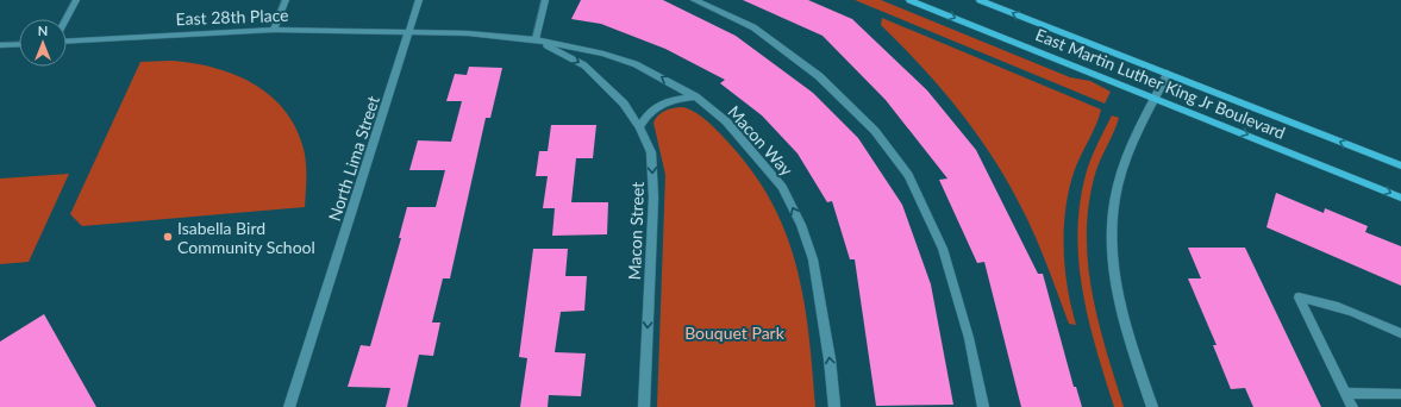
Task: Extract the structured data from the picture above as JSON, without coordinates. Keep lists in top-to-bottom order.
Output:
{
  "streets": {
    "main road": ["East Martin Luther King Jr Boulevard"],
    "street": [
      "East 28th Place",
      "Macon Way",
      "North Lima Street",
      "Macon Street"
    ]
  },
  "crossings": [
    ["East 28th Place", "Macon Way"],
    ["East 28th Place", "North Lima Street"],
    ["Macon Way", "North Lima Street"],
    ["Macon Way", "Macon Street"]
  ],
  "one_way": ["Macon Street"],
  "parks": ["Bouquet Park"],
  "places": ["Isabella Bird Community School"],
  "north": "top"
}
